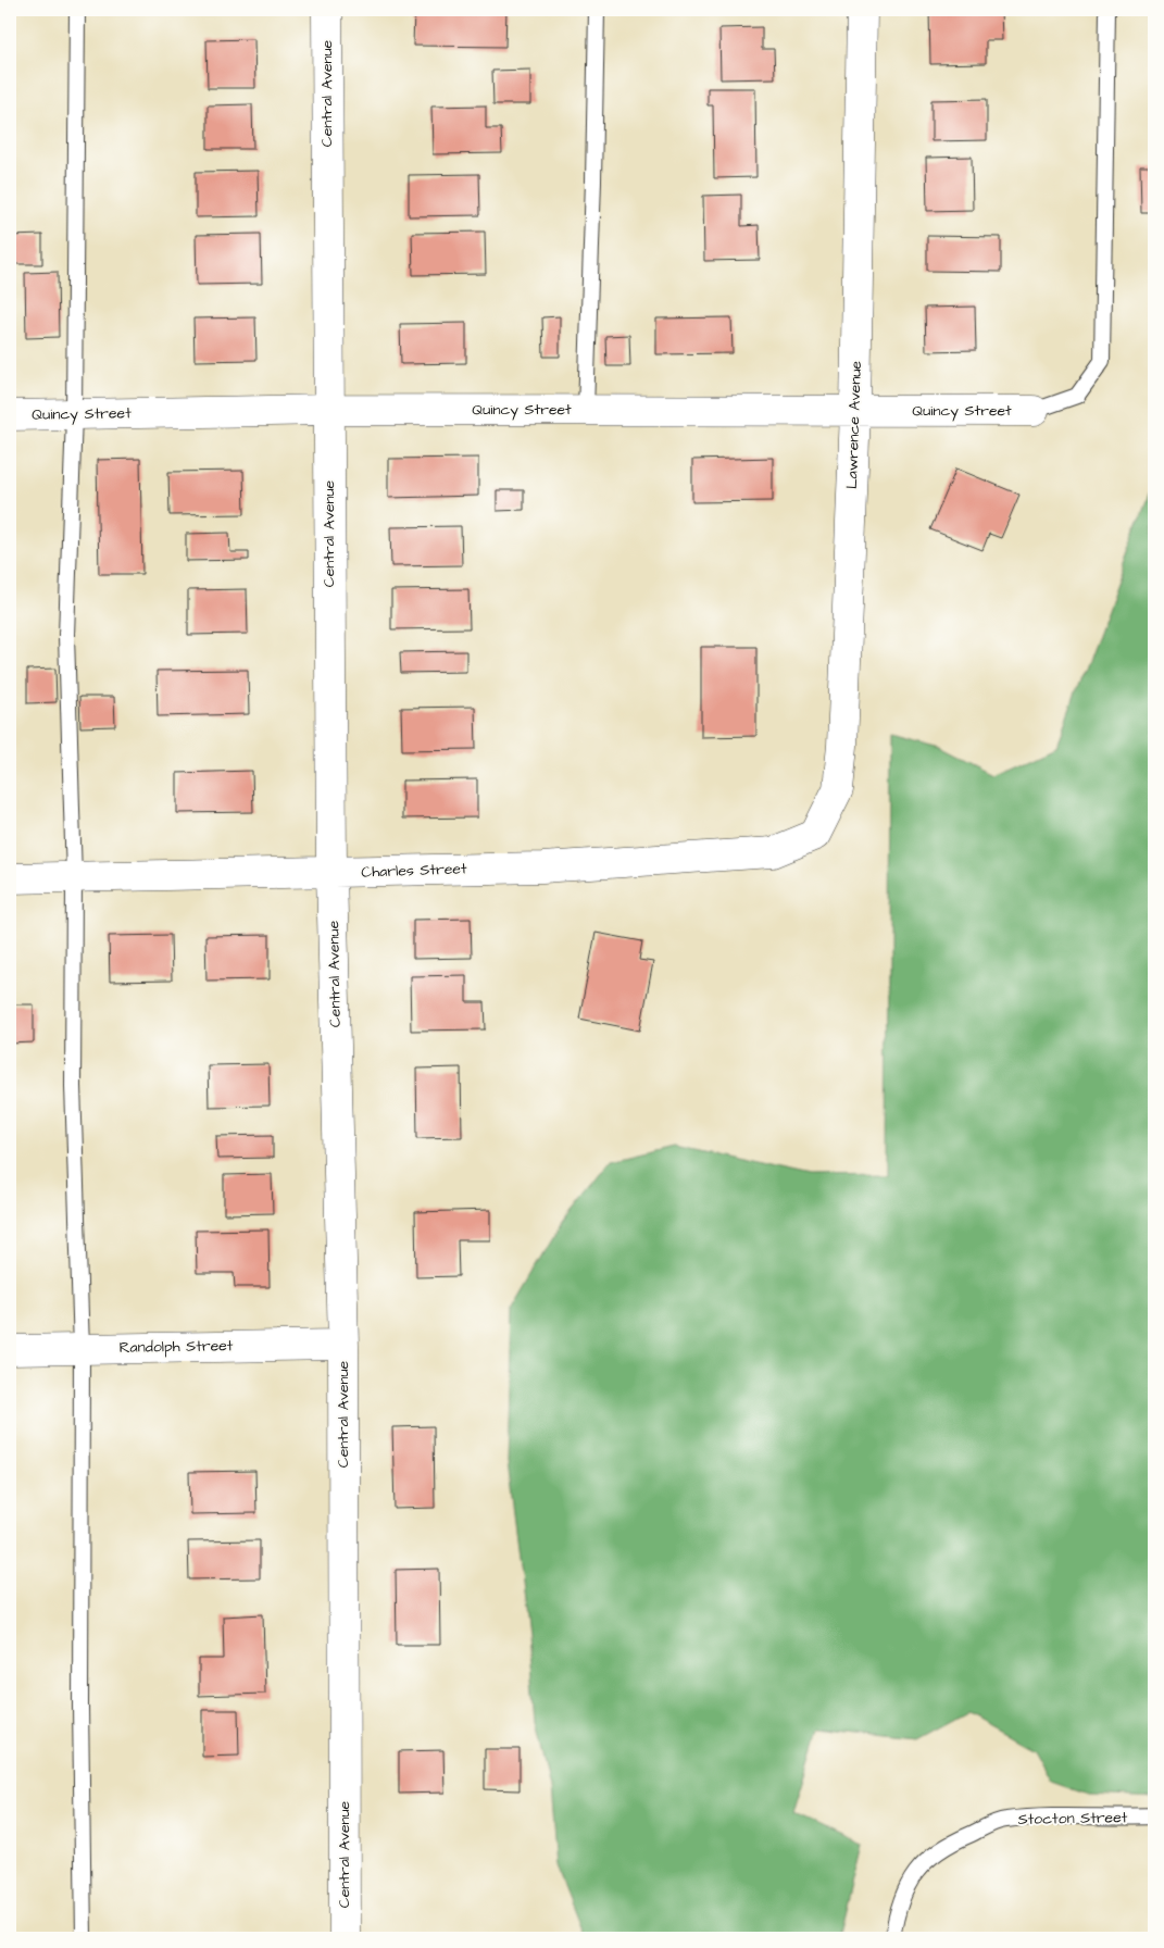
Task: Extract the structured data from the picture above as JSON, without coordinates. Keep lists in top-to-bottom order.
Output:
{
  "streets": {
    "street": [
      "Central Avenue",
      "Quincy Street",
      "Lawrence Avenue",
      "Charles Street",
      "Randolph Street"
    ],
    "lane": ["Stocton Street"]
  },
  "crossings": [
    ["Central Avenue", "Quincy Street"],
    ["Central Avenue", "Charles Street"],
    ["Central Avenue", "Randolph Street"],
    ["Quincy Street", "Lawrence Avenue"],
    ["Lawrence Avenue", "Charles Street"]
  ]
}
